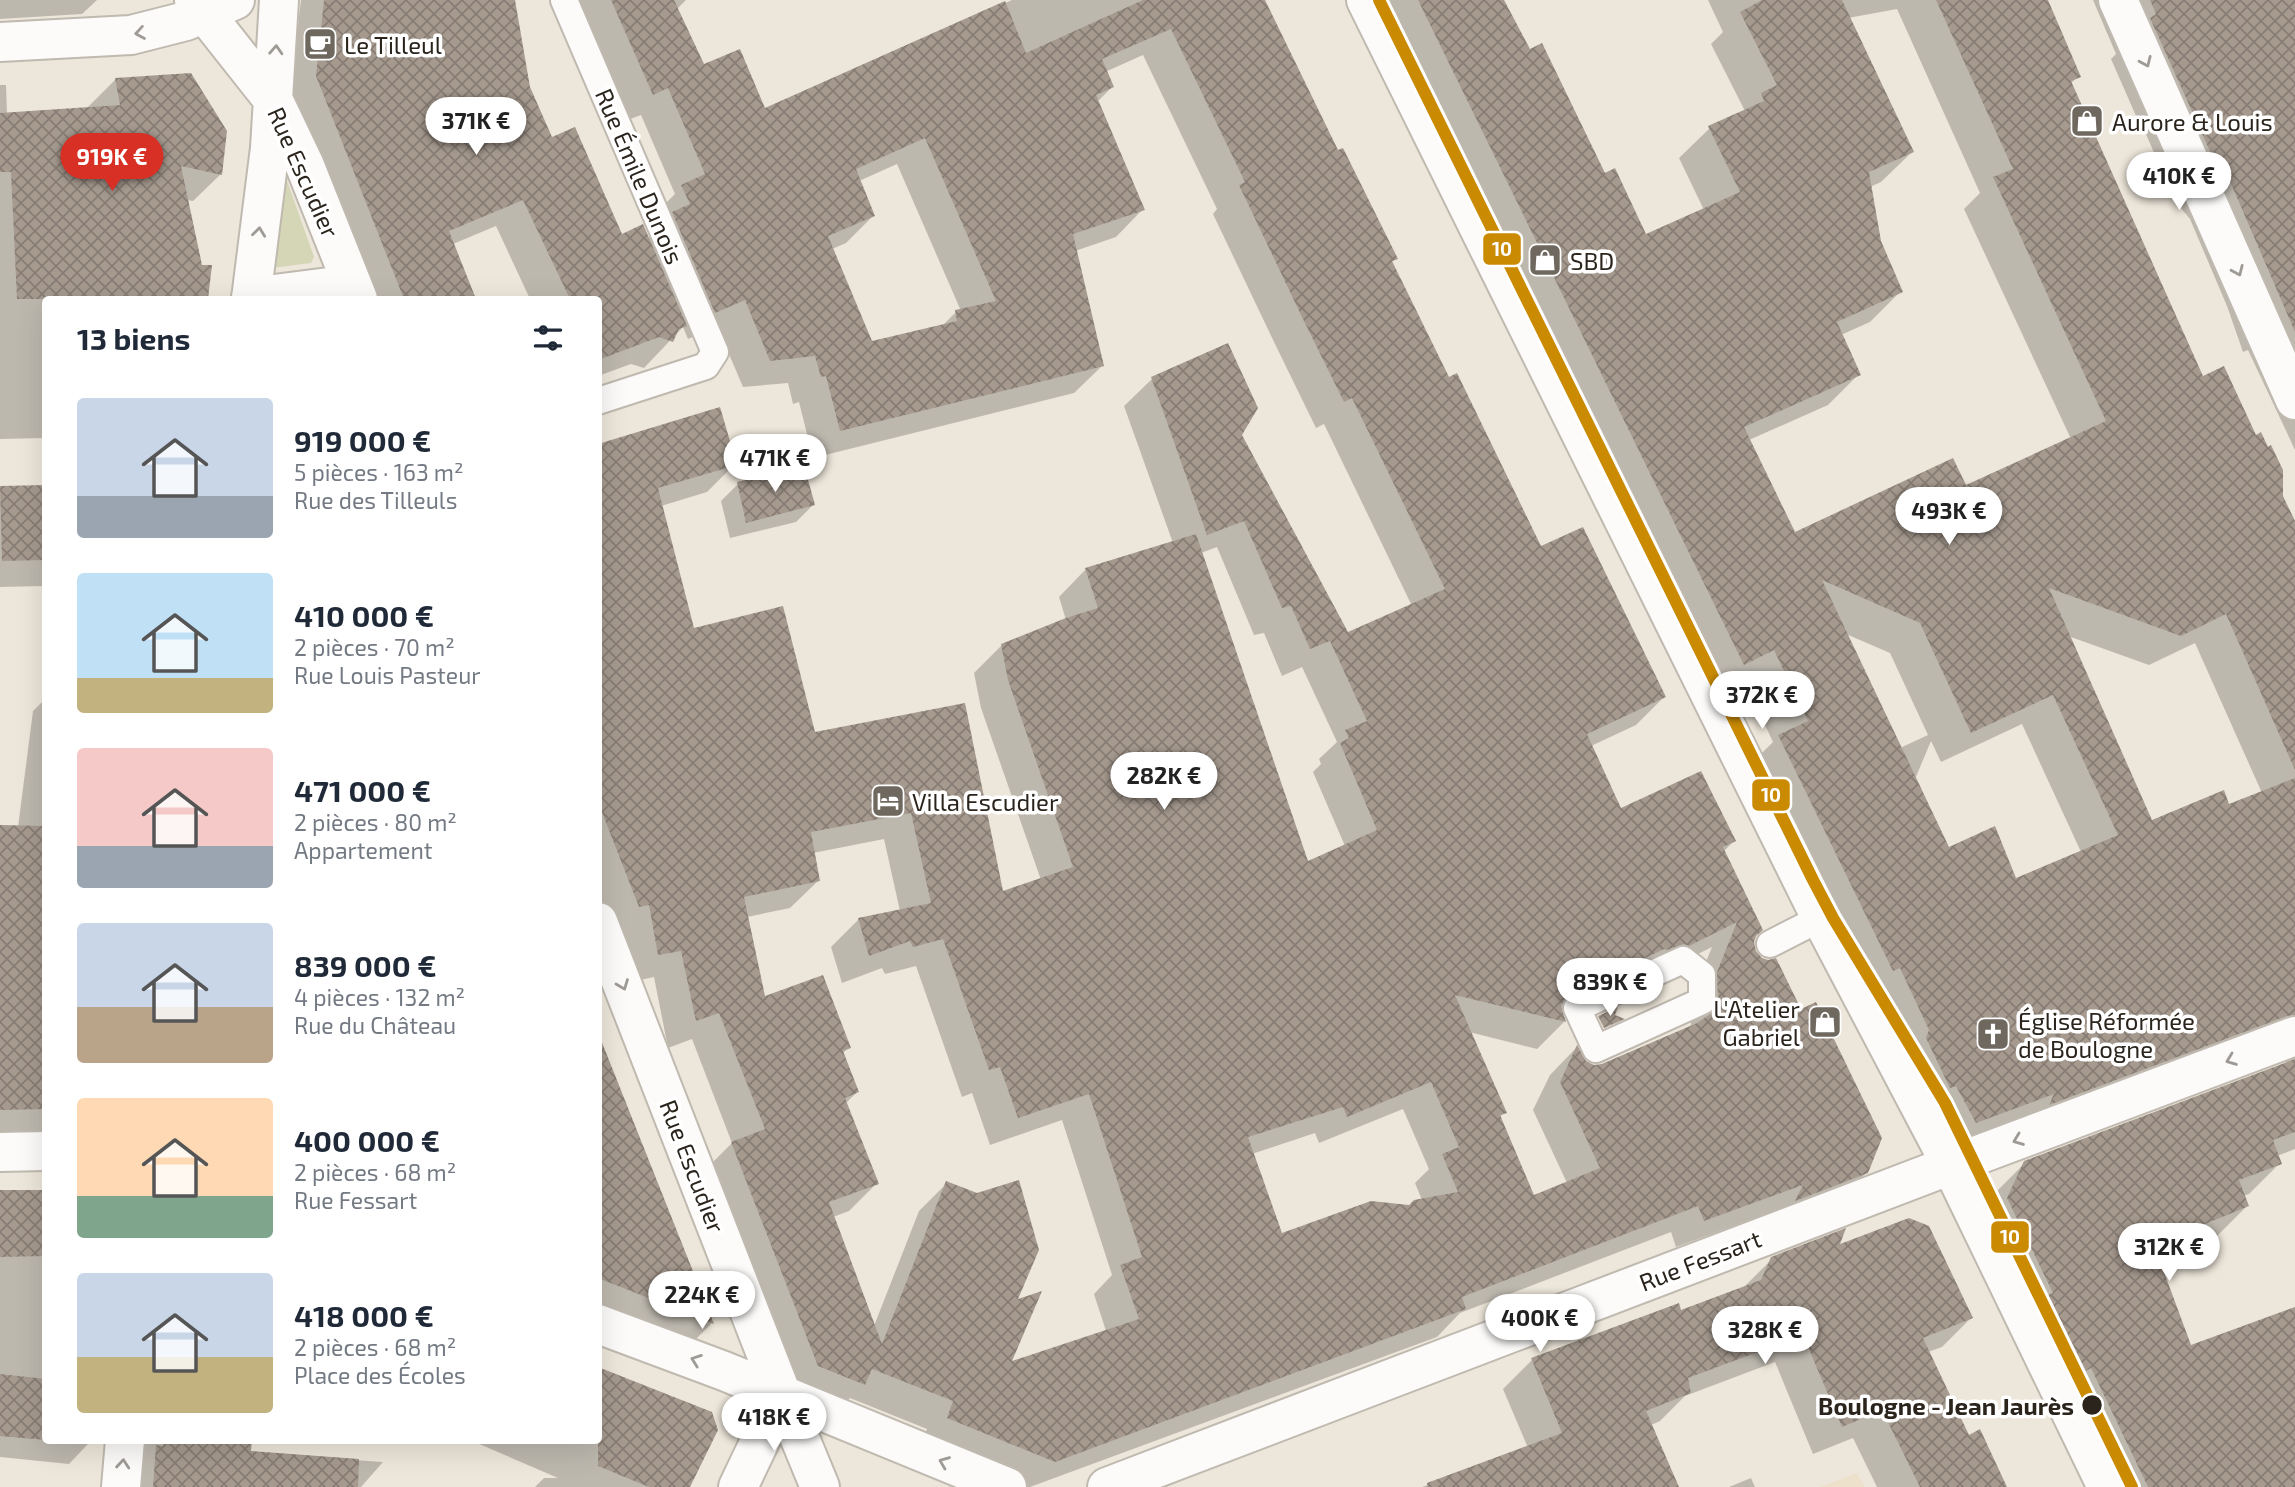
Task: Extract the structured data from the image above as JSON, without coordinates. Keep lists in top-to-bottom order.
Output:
{
  "streets": {
    "street": ["Rue Escudier", "Rue Fessart"],
    "lane": ["Rue Émile Dunois"]
  },
  "one_way": ["Rue Escudier"],
  "places": {
    "cafe": ["Le Tilleul"],
    "shop": ["Aurore & Louis", "SBD", "L'Atelier Gabriel"],
    "hotel": ["Villa Escudier"],
    "church": ["Église Réformée de Boulogne"],
    "other": ["Boulogne - Jean Jaurès"]
  },
  "lines": ["transit line 10"],
  "page": {
    "price": [
      "371K €",
      "919K €",
      "410K €",
      "471K €",
      "493K €",
      "372K €",
      "282K €",
      "839K €",
      "312K €",
      "224K €",
      "400K €",
      "328K €",
      "418K €"
    ],
    "heading": "13 biens",
    "list": [
      {
        "name": "919 000 €",
        "note": "5 pièces · 163 m² · Rue des Tilleuls"
      },
      {
        "name": "410 000 €",
        "note": "2 pièces · 70 m² · Rue Louis Pasteur"
      },
      {
        "name": "471 000 €",
        "note": "2 pièces · 80 m² · Appartement"
      },
      {
        "name": "839 000 €",
        "note": "4 pièces · 132 m² · Rue du Château"
      },
      {
        "name": "400 000 €",
        "note": "2 pièces · 68 m² · Rue Fessart"
      },
      {
        "name": "418 000 €",
        "note": "2 pièces · 68 m² · Place des Écoles"
      }
    ]
  }
}
